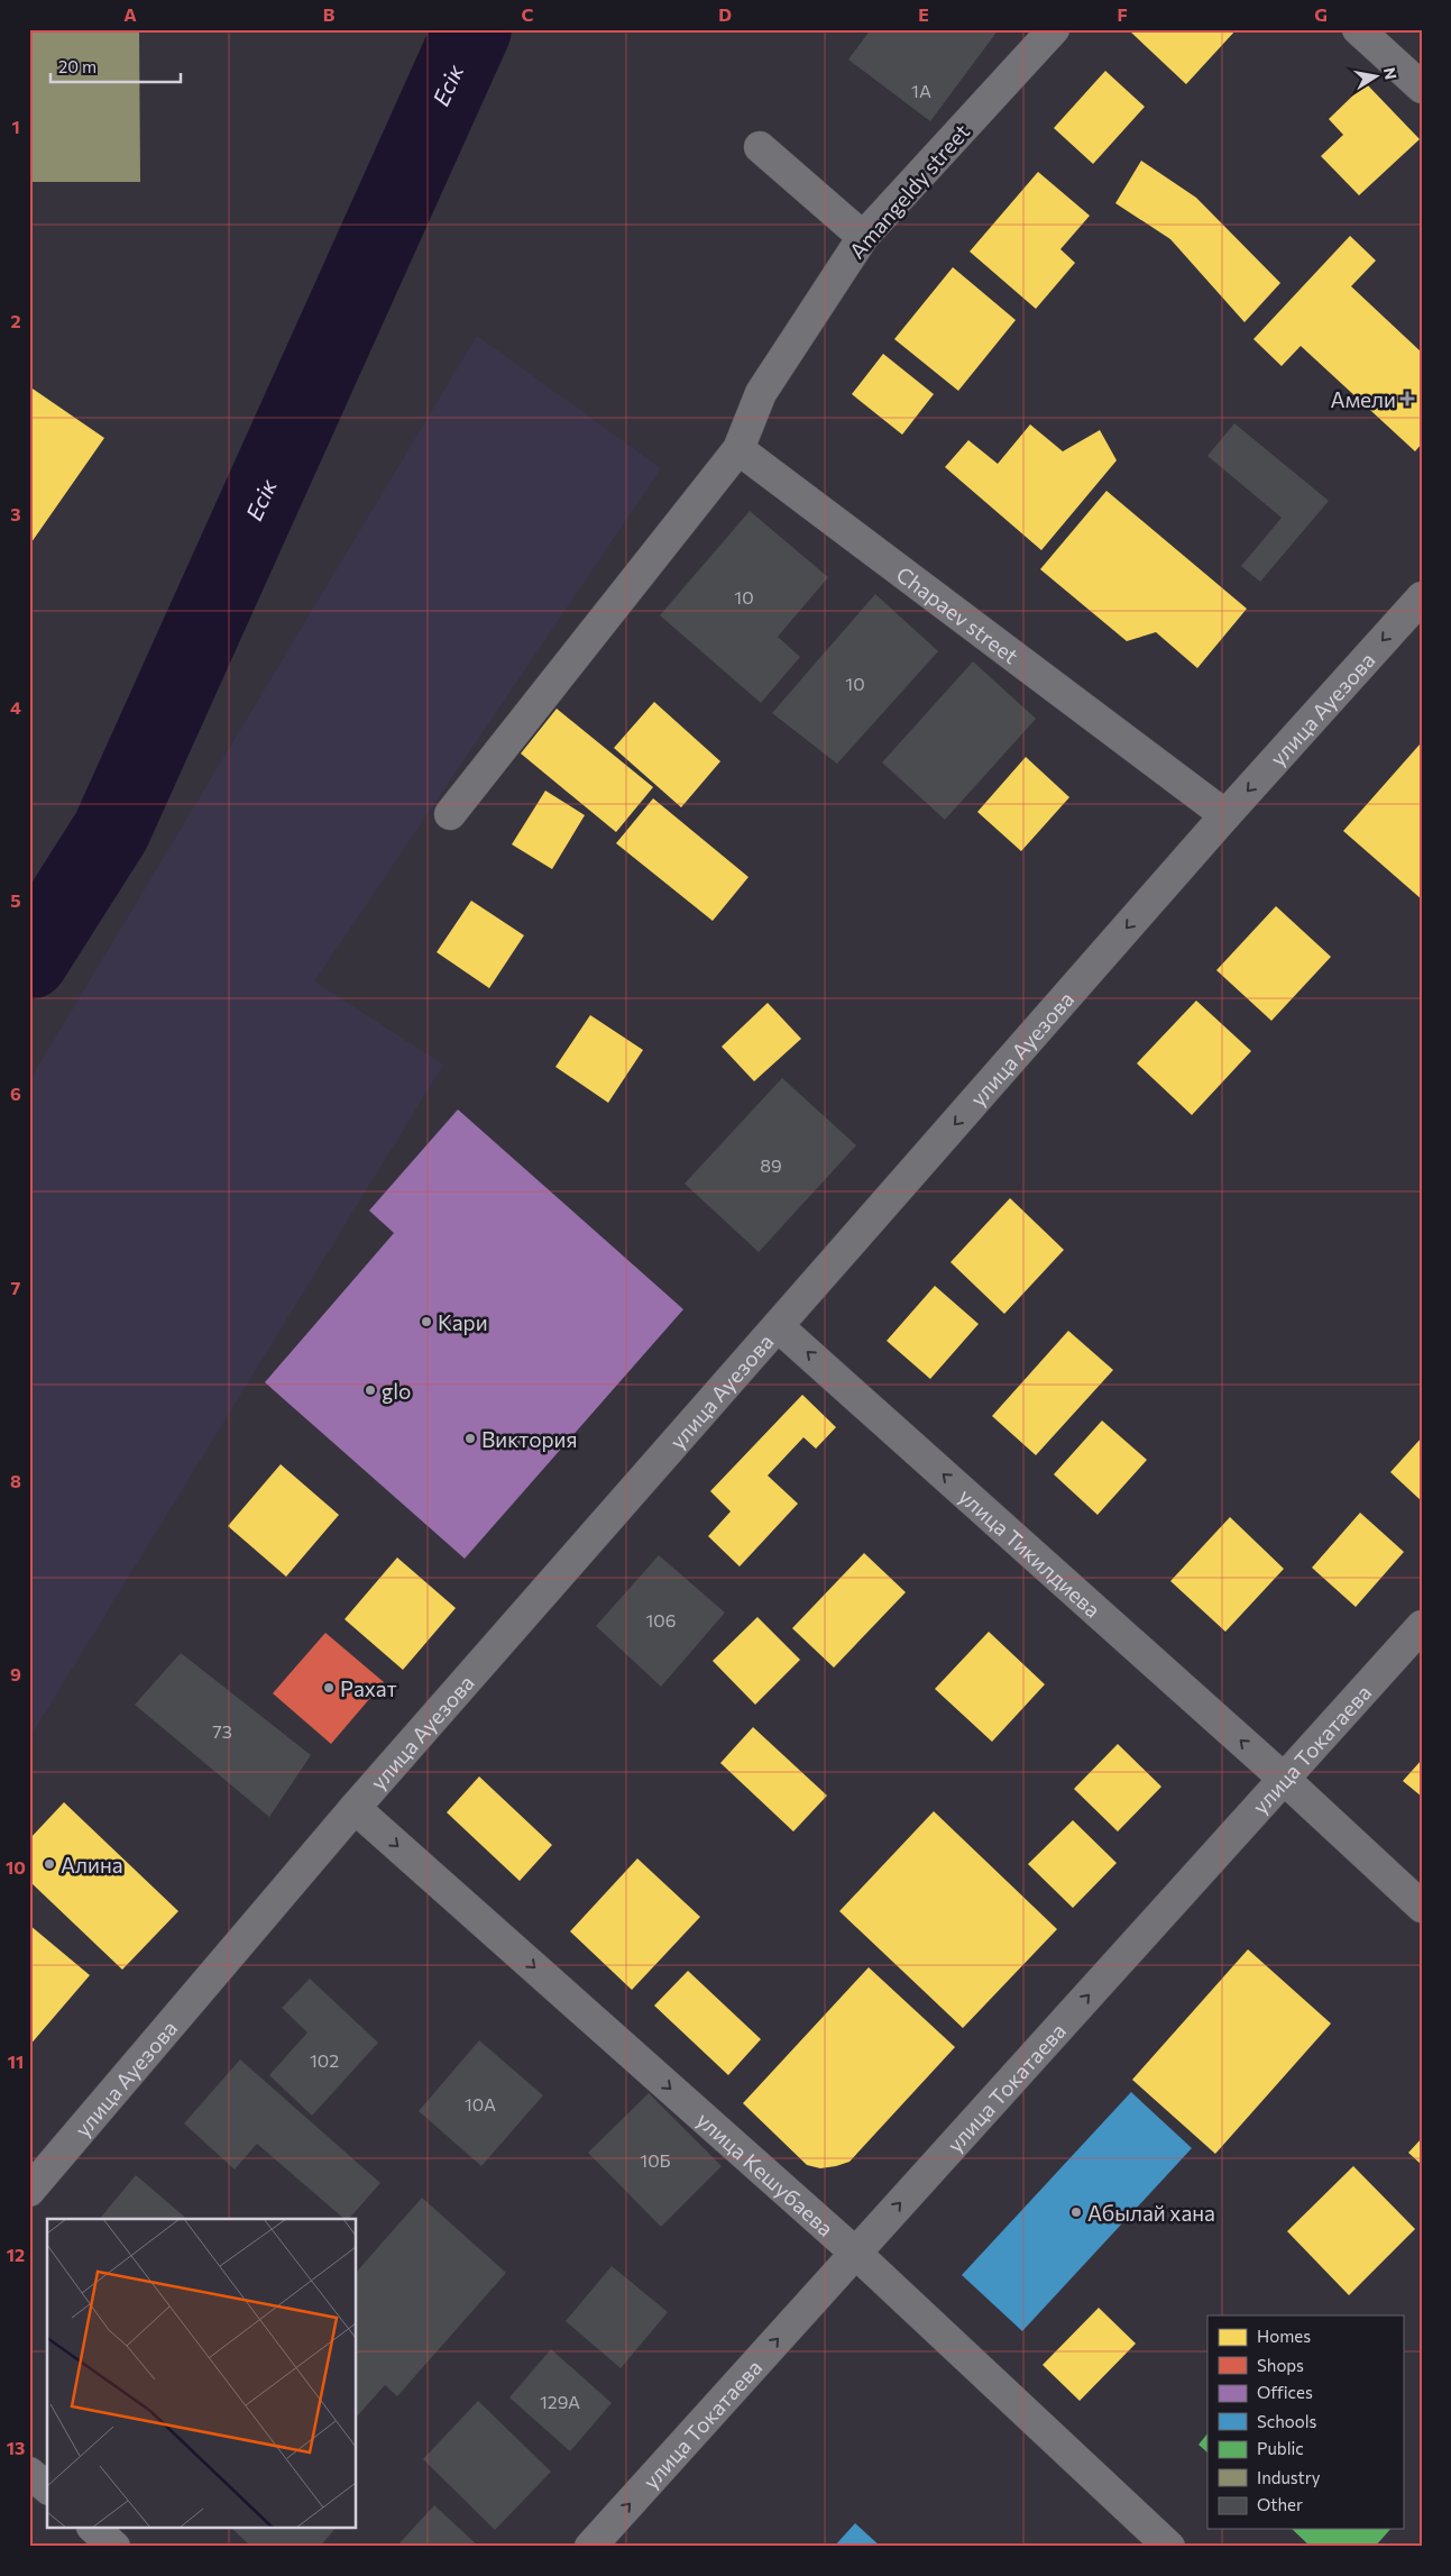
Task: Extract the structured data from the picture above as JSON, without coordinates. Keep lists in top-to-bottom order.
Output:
{
  "streets": {
    "street": [
      "Amangeldy street",
      "Chapaev street",
      "улица Ауезова",
      "улица Тикилдиева",
      "улица Токатаева",
      "улица Кешубаева"
    ]
  },
  "crossings": [
    ["Amangeldy street", "Chapaev street"],
    ["Chapaev street", "улица Ауезова"],
    ["улица Ауезова", "улица Тикилдиева"],
    ["улица Ауезова", "улица Кешубаева"],
    ["улица Тикилдиева", "улица Токатаева"],
    ["улица Токатаева", "улица Кешубаева"]
  ],
  "one_way": [
    "улица Ауезова",
    "улица Тикилдиева",
    "улица Токатаева",
    "улица Кешубаева"
  ],
  "water": ["Есік"],
  "places": {
    "health": ["Амели"],
    "other": [
      "Кари",
      "glo",
      "Виктория",
      "Рахат",
      "Алина",
      "Абылай хана"
    ]
  },
  "house_numbers": [
    "1А",
    "10",
    "10",
    "89",
    "106",
    "73",
    "102",
    "10А",
    "10Б",
    "129А"
  ],
  "legend": [
    "Homes",
    "Shops",
    "Offices",
    "Schools",
    "Public",
    "Industry",
    "Other"
  ],
  "scale_bar": "20 m",
  "north": "right",
  "grid": {
    "columns": [
      "A",
      "B",
      "C",
      "D",
      "E",
      "F",
      "G"
    ],
    "rows": [
      "1",
      "2",
      "3",
      "4",
      "5",
      "6",
      "7",
      "8",
      "9",
      "10",
      "11",
      "12",
      "13"
    ]
  }
}
